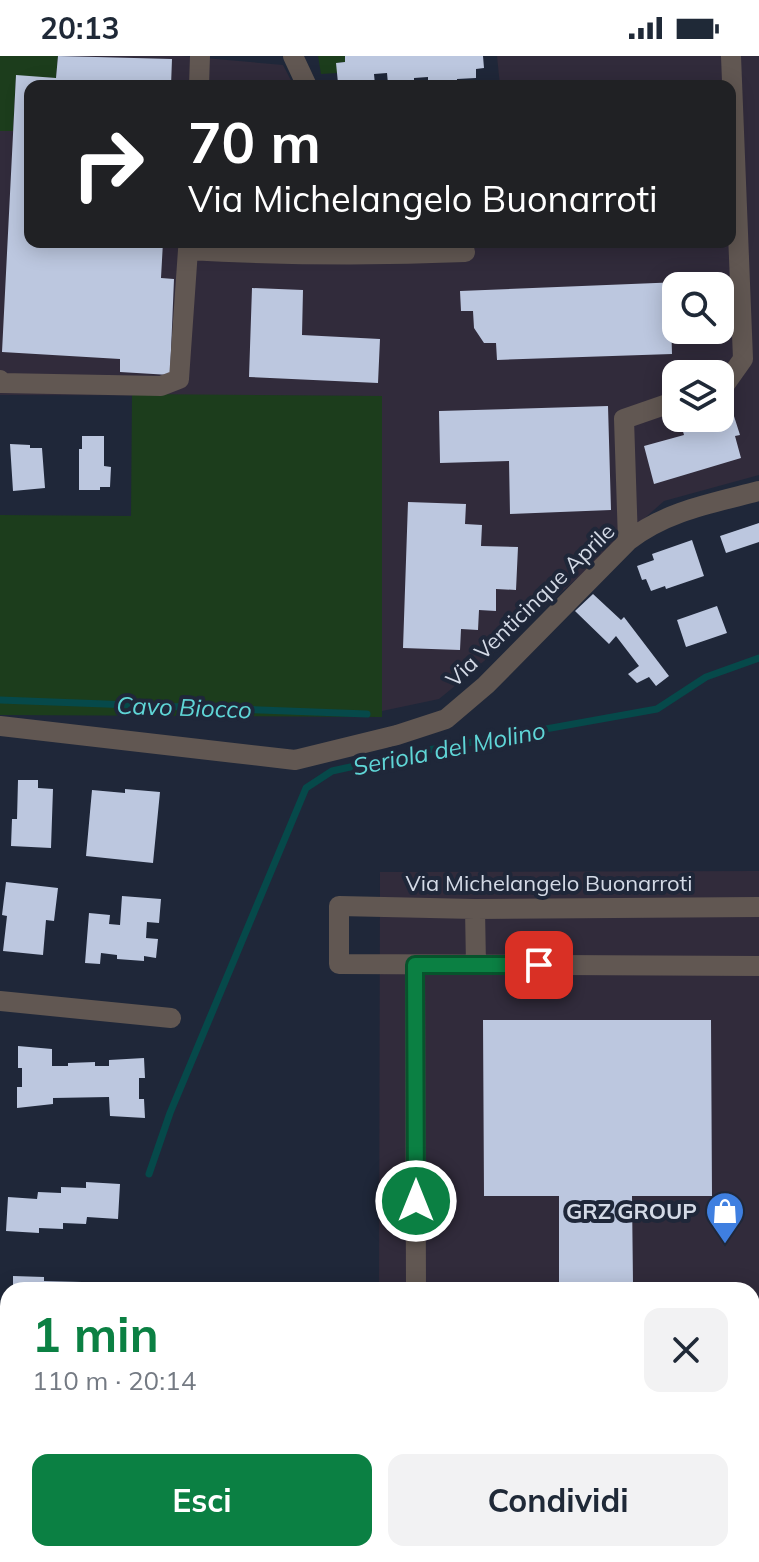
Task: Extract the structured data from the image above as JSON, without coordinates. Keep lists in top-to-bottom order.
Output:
{
  "streets": {
    "street": ["Via Venticinque Aprile", "Via Michelangelo Buonarroti"]
  },
  "water": ["Cavo Biocco", "Seriola del Molino"],
  "places": {
    "shop": ["GRZ GROUP"]
  },
  "page": {
    "status": "20:13",
    "turn": ["70 m", "Via Michelangelo Buonarroti"],
    "heading": ["1 min", "110 m · 20:14"],
    "buttons": ["Esci", "Condividi"]
  }
}
